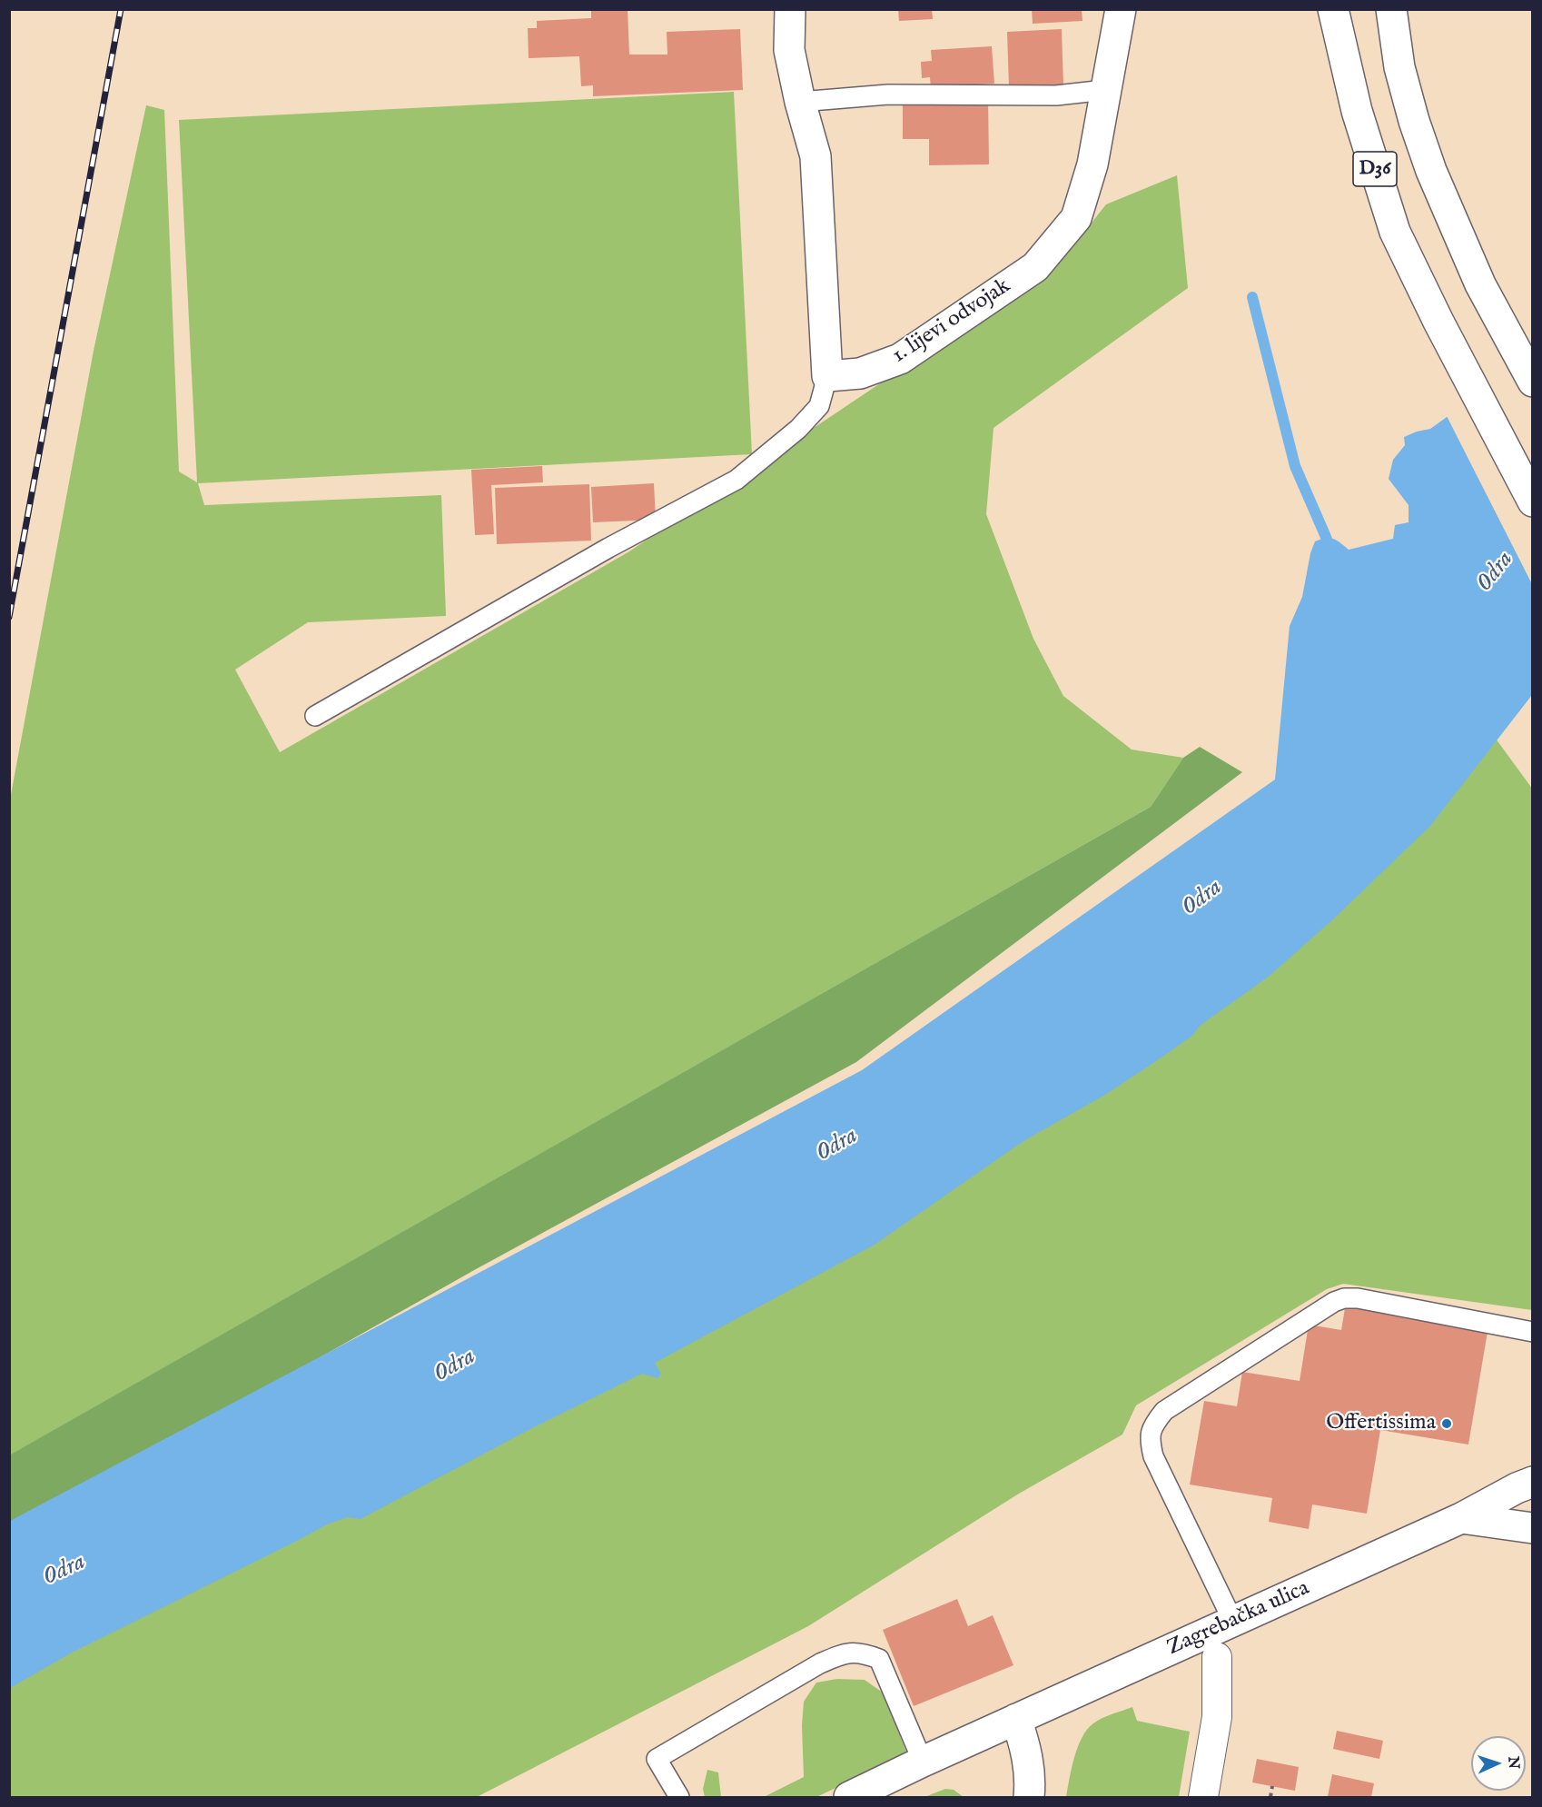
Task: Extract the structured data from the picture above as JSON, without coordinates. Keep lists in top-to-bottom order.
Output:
{
  "streets": {
    "street": ["D36", "1. lijevi odvojak", "Zagrebačka ulica"]
  },
  "water": ["Odra"],
  "places": ["Offertissima"],
  "north": "right"
}
